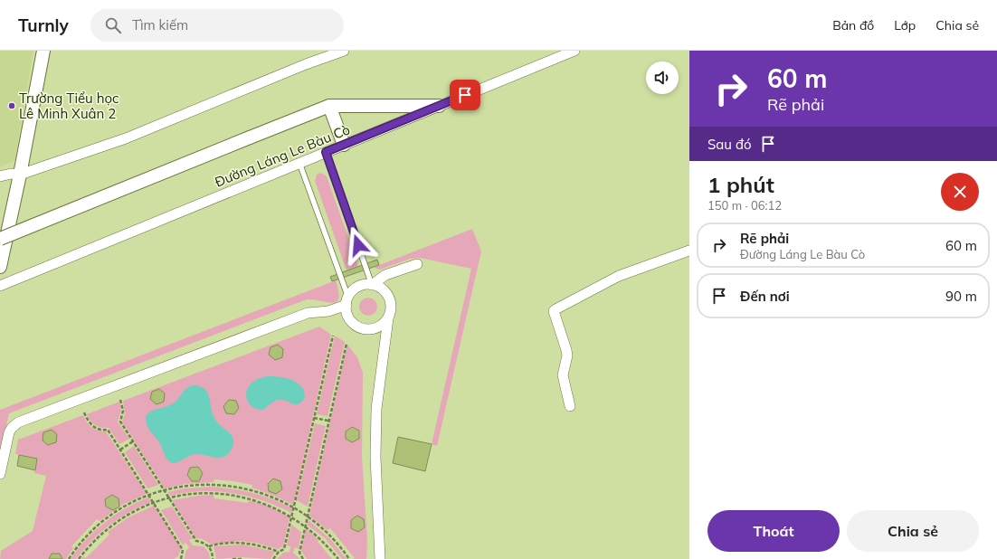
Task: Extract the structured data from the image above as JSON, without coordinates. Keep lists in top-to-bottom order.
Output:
{
  "streets": {
    "street": ["Đường Láng Le Bàu Cò"]
  },
  "places": ["Trường Tiểu học Lê Minh Xuân 2"],
  "page": {
    "header": "Turnly",
    "search": "Tìm kiếm",
    "nav": ["Bản đồ", "Lớp", "Chia sẻ"],
    "turn": ["60 m", "Rẽ phải"],
    "then": "Sau đó",
    "heading": ["1 phút", "150 m · 06:12"],
    "list": [
      {
        "name": "Rẽ phải",
        "note": "Đường Láng Le Bàu Cò",
        "value": "60 m"
      },
      {
        "name": "Đến nơi",
        "value": "90 m"
      }
    ],
    "buttons": ["Thoát", "Chia sẻ"]
  }
}
